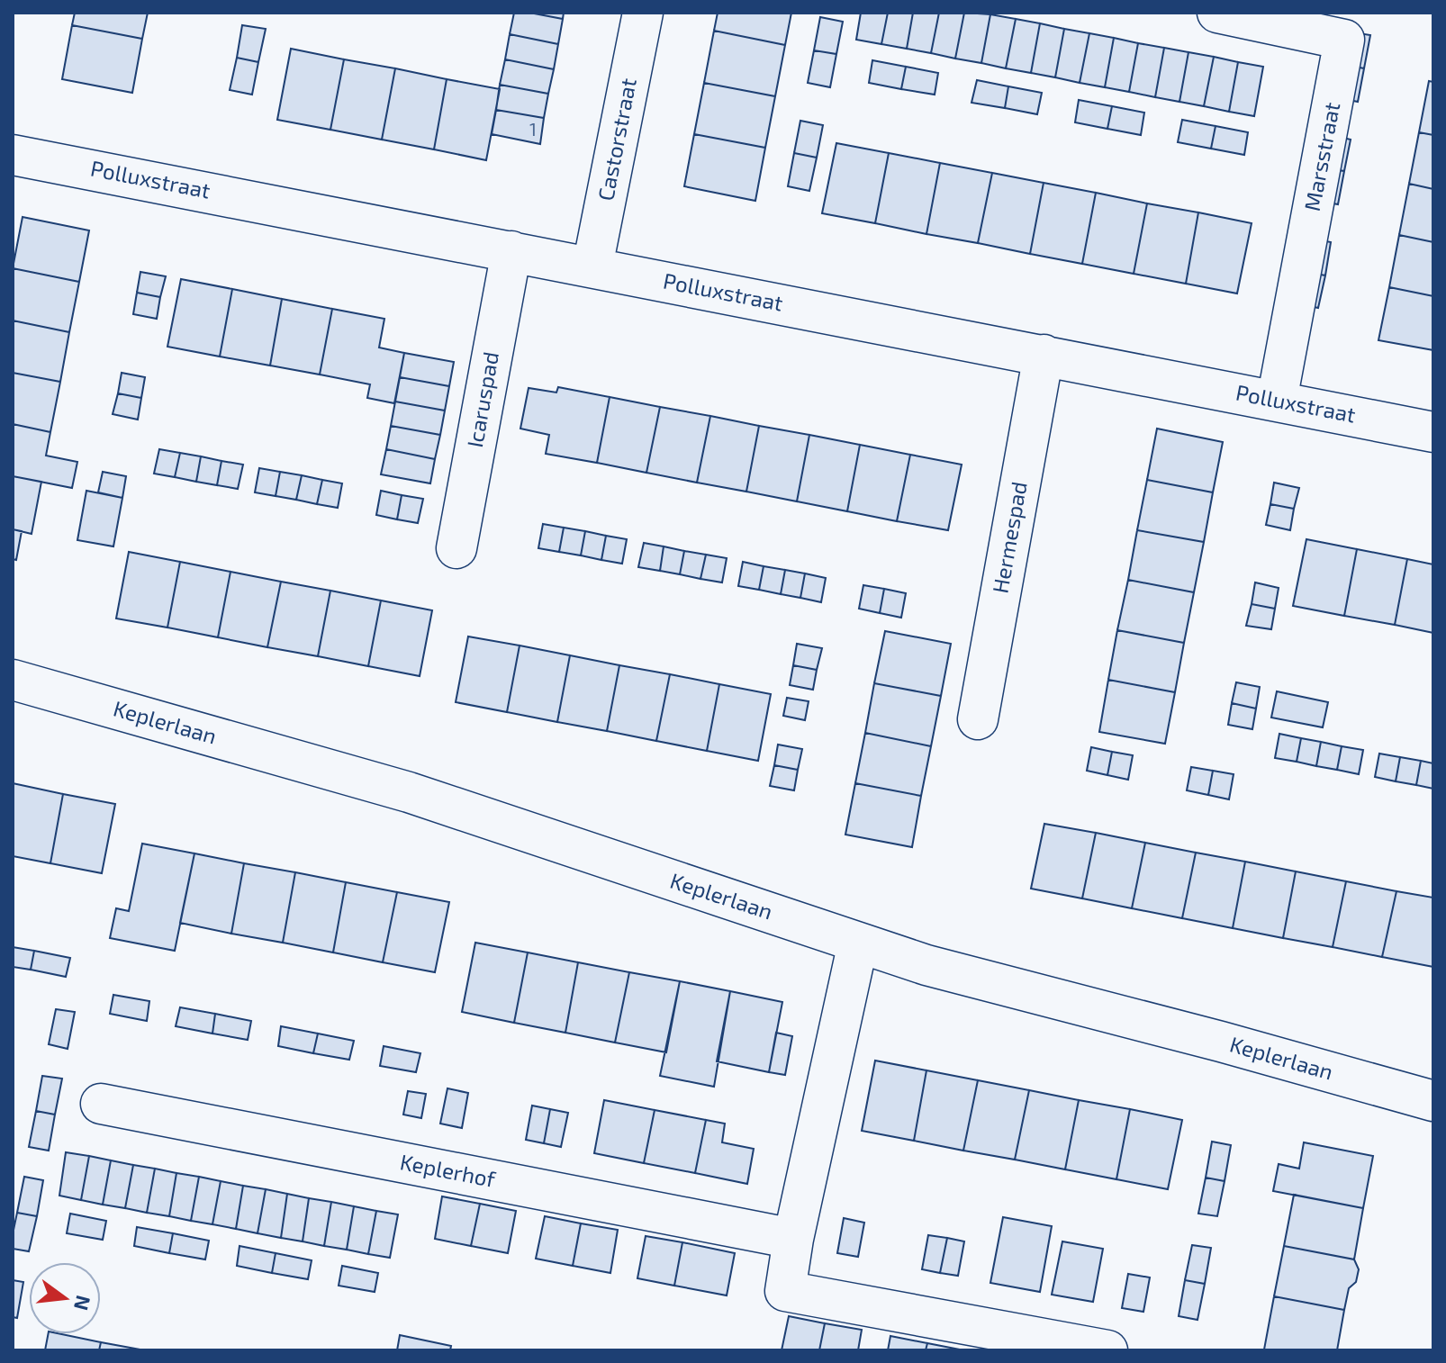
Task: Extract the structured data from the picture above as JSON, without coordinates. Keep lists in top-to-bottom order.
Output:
{
  "streets": {
    "street": [
      "Castorstraat",
      "Marsstraat",
      "Polluxstraat",
      "Icaruspad",
      "Hermespad",
      "Keplerlaan",
      "Keplerhof"
    ]
  },
  "crossings": [
    ["Castorstraat", "Polluxstraat"],
    ["Marsstraat", "Polluxstraat"],
    ["Polluxstraat", "Icaruspad"],
    ["Polluxstraat", "Hermespad"]
  ],
  "house_numbers": ["1"],
  "north": "right"
}
